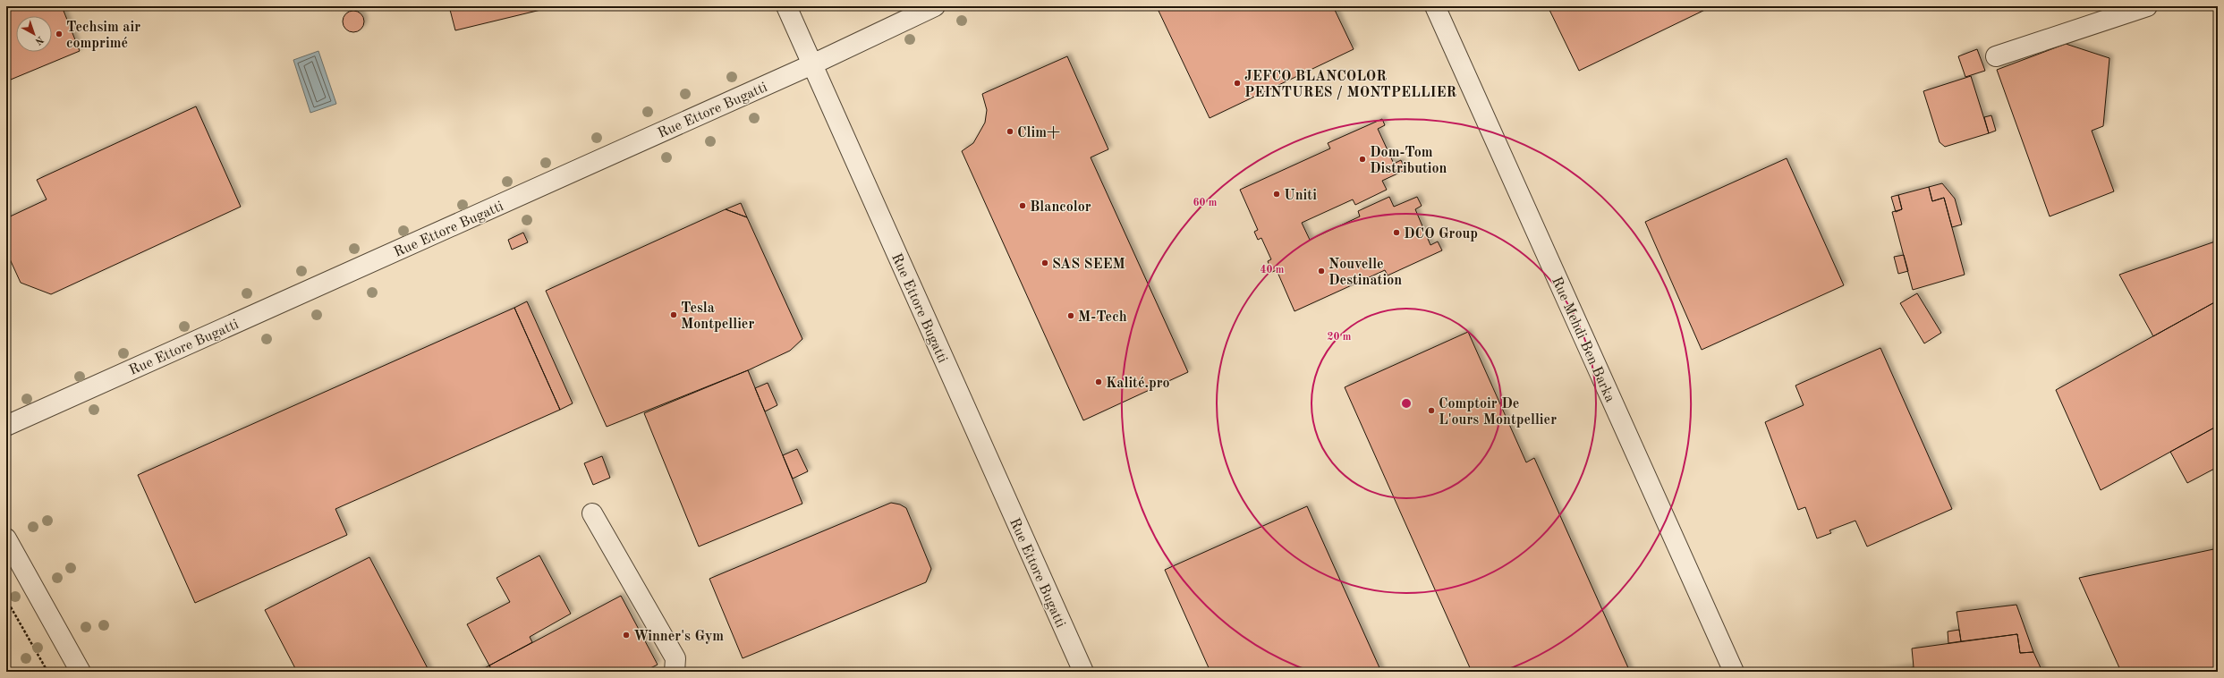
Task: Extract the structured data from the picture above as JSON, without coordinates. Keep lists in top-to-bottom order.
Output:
{
  "streets": {
    "street": ["Rue Ettore Bugatti", "Rue Mehdi Ben Barka"]
  },
  "places": [
    "Techsim air comprimé",
    "JEFCO BLANCOLOR PEINTURES / MONTPELLIER",
    "Clim+",
    "Dom-Tom Distribution",
    "Uniti",
    "Blancolor",
    "DCO Group",
    "SAS SEEM",
    "Nouvelle Destination",
    "Tesla Montpellier",
    "M-Tech",
    "Kalité.pro",
    "Comptoir De L'ours Montpellier",
    "Winner's Gym"
  ],
  "north": "bottom right",
  "rings": ["60 m", "40 m", "20 m"]
}
